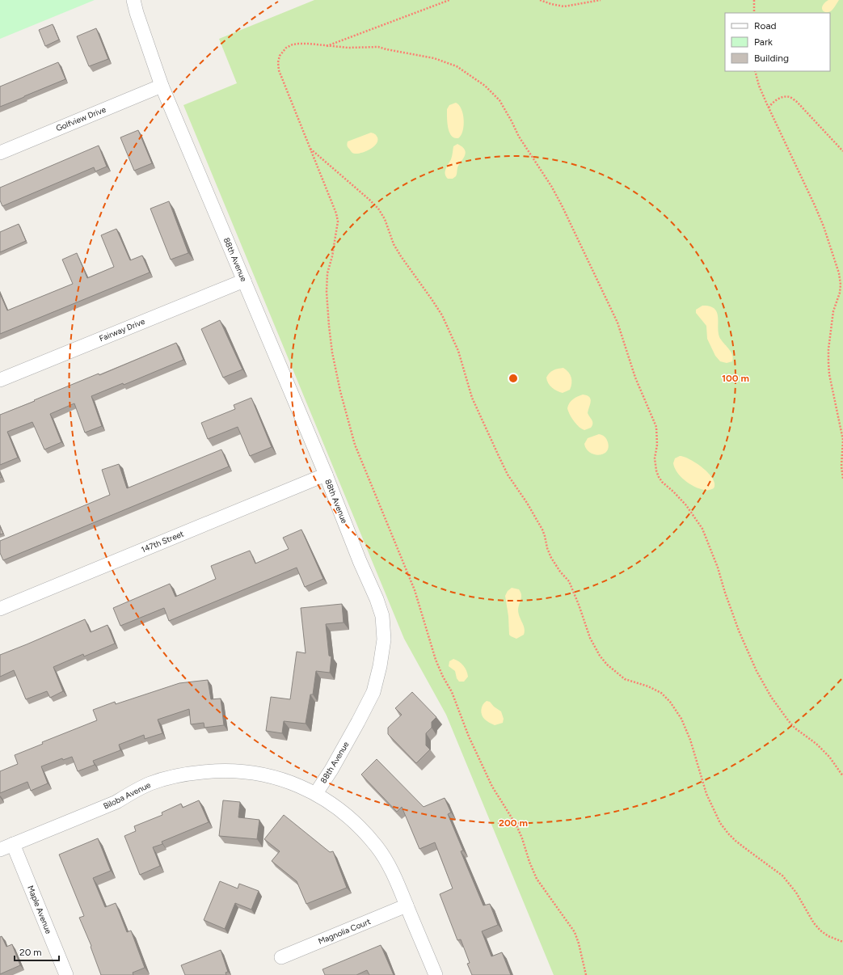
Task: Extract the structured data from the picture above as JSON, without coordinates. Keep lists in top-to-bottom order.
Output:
{
  "streets": {
    "street": [
      "Golfview Drive",
      "88th Avenue",
      "Fairway Drive",
      "147th Street",
      "Biloba Avenue",
      "Maple Avenue",
      "Magnolia Court"
    ]
  },
  "crossings": [
    ["Golfview Drive", "88th Avenue"],
    ["88th Avenue", "Fairway Drive"],
    ["88th Avenue", "147th Street"],
    ["88th Avenue", "Biloba Avenue"],
    ["Biloba Avenue", "Maple Avenue"]
  ],
  "legend": ["Road", "Park", "Building"],
  "scale_bar": "20 m",
  "rings": ["100 m", "200 m"]
}
